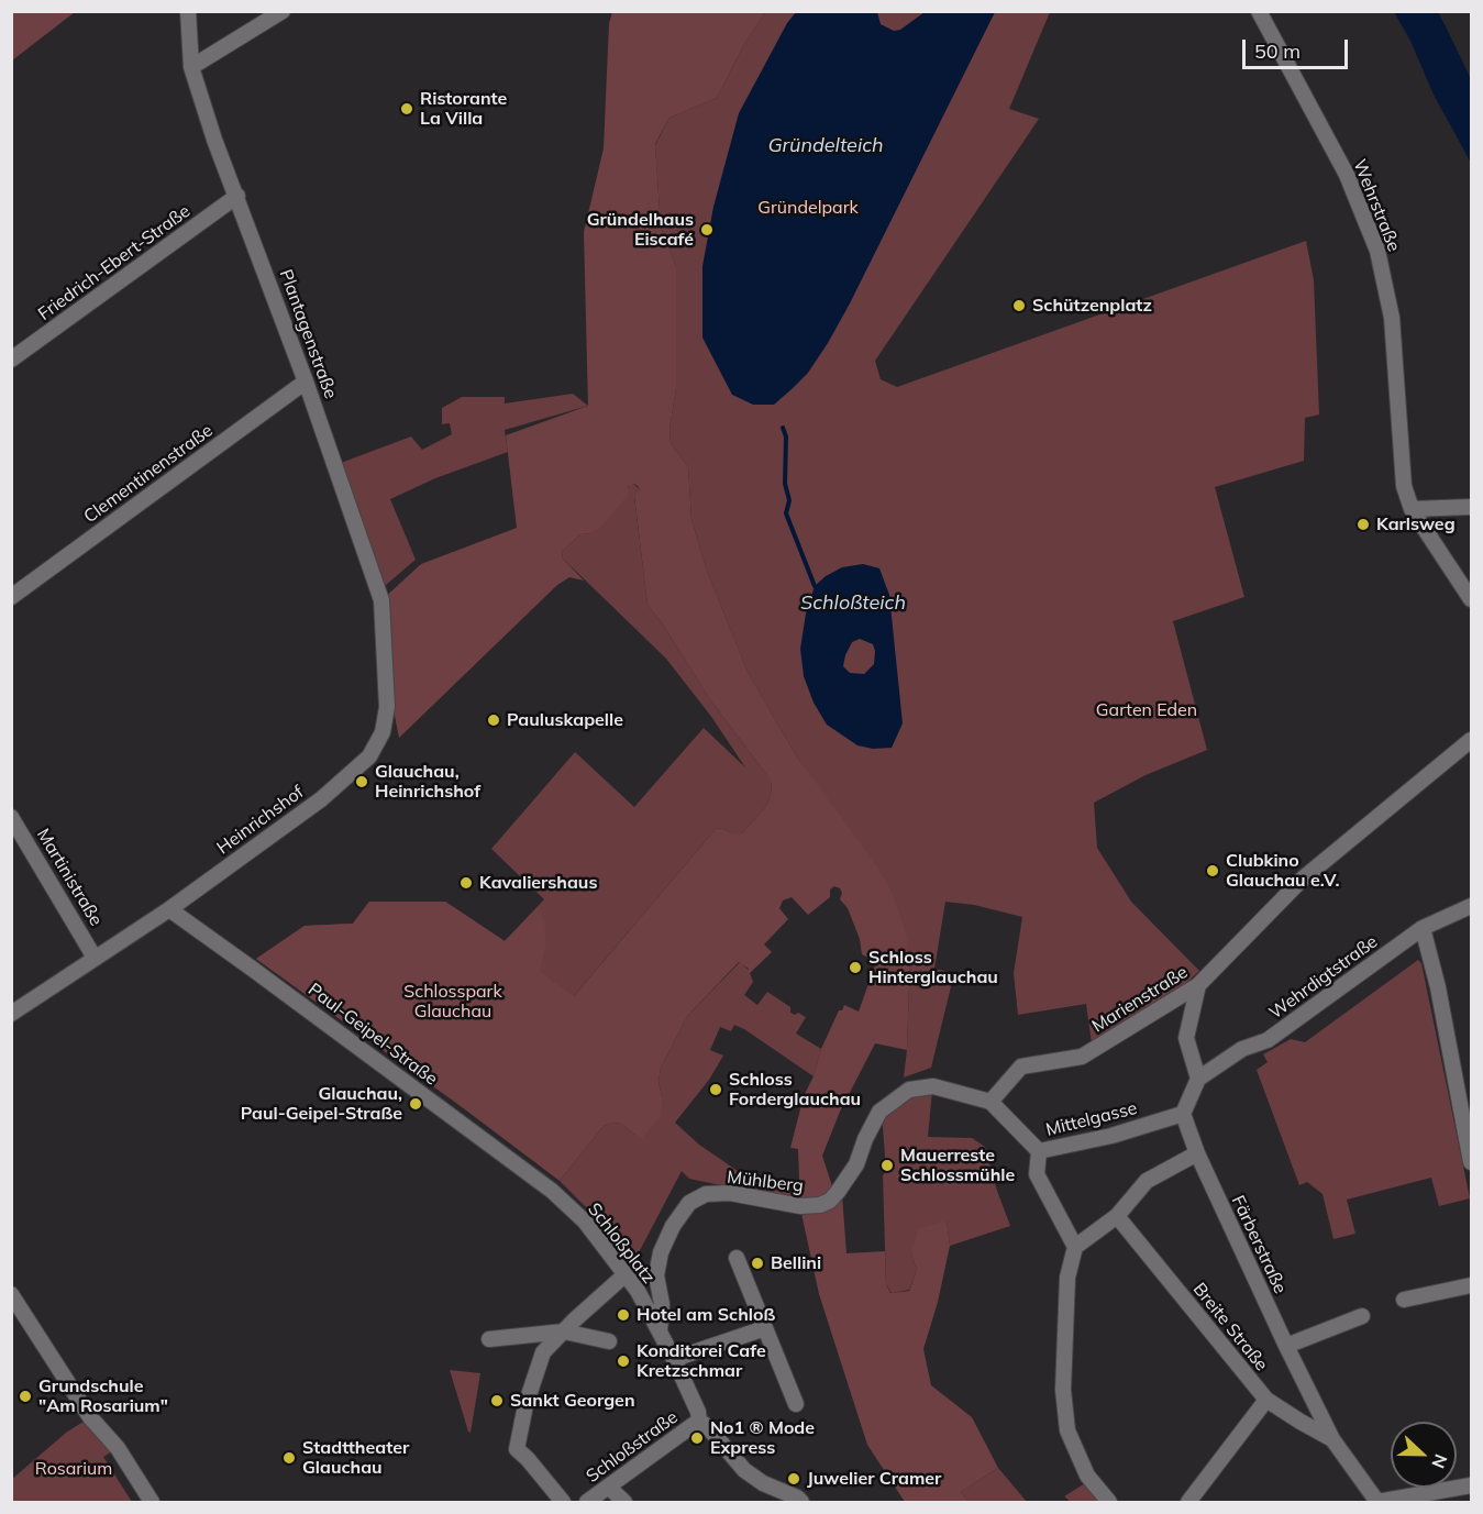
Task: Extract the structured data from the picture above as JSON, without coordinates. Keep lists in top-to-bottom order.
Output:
{
  "streets": {
    "street": [
      "Wehrstraße",
      "Friedrich-Ebert-Straße",
      "Plantagenstraße",
      "Clementinenstraße",
      "Heinrichshof",
      "Martinistraße",
      "Wehrdigtstraße",
      "Marienstraße",
      "Paul-Geipel-Straße",
      "Mittelgasse",
      "Mühlberg",
      "Schloßplatz",
      "Färberstraße",
      "Breite Straße",
      "Schloßstraße"
    ]
  },
  "crossings": [
    ["Friedrich-Ebert-Straße", "Plantagenstraße"],
    ["Plantagenstraße", "Clementinenstraße"],
    ["Plantagenstraße", "Heinrichshof"],
    ["Heinrichshof", "Martinistraße"],
    ["Heinrichshof", "Paul-Geipel-Straße"],
    ["Marienstraße", "Mittelgasse"],
    ["Marienstraße", "Mühlberg"],
    ["Paul-Geipel-Straße", "Schloßplatz"],
    ["Mittelgasse", "Mühlberg"],
    ["Mittelgasse", "Färberstraße"],
    ["Mühlberg", "Schloßplatz"],
    ["Schloßplatz", "Schloßstraße"],
    ["Färberstraße", "Breite Straße"]
  ],
  "water": ["Gründelteich", "Schloßteich"],
  "parks": [
    "Gründelpark",
    "Garten Eden",
    "Schlosspark Glauchau",
    "Rosarium"
  ],
  "places": [
    "Ristorante La Villa",
    "Gründelhaus Eiscafé",
    "Schützenplatz",
    "Karlsweg",
    "Pauluskapelle",
    "Glauchau, Heinrichshof",
    "Clubkino Glauchau e.V.",
    "Kavaliershaus",
    "Schloss Hinterglauchau",
    "Schloss Forderglauchau",
    "Glauchau, Paul-Geipel-Straße",
    "Mauerreste Schlossmühle",
    "Bellini",
    "Hotel am Schloß",
    "Konditorei Cafe Kretzschmar",
    "Grundschule \"Am Rosarium\"",
    "Sankt Georgen",
    "No1 ® Mode Express",
    "Stadttheater Glauchau",
    "Juwelier Cramer"
  ],
  "scale_bar": "50 m",
  "north": "right"
}
